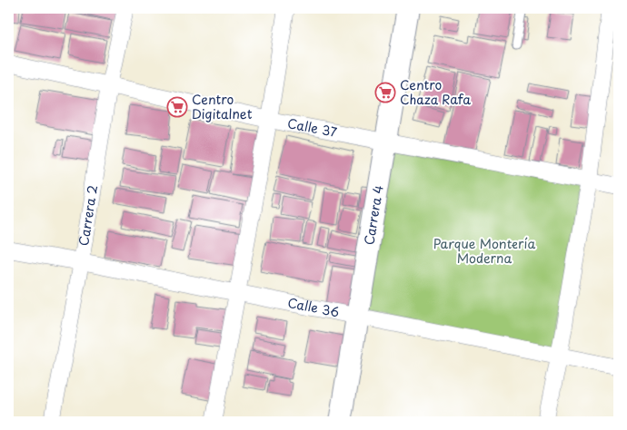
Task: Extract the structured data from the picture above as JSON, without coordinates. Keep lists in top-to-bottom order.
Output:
{
  "streets": {
    "street": [
      "Calle 37",
      "Carrera 2",
      "Carrera 4",
      "Calle 36"
    ]
  },
  "crossings": [
    ["Calle 37", "Carrera 2"],
    ["Calle 37", "Carrera 4"],
    ["Carrera 2", "Calle 36"],
    ["Carrera 4", "Calle 36"]
  ],
  "parks": ["Parque Montería Moderna"],
  "places": {
    "supermarket": ["Centro Chaza Rafa", "Centro Digitalnet"]
  }
}
